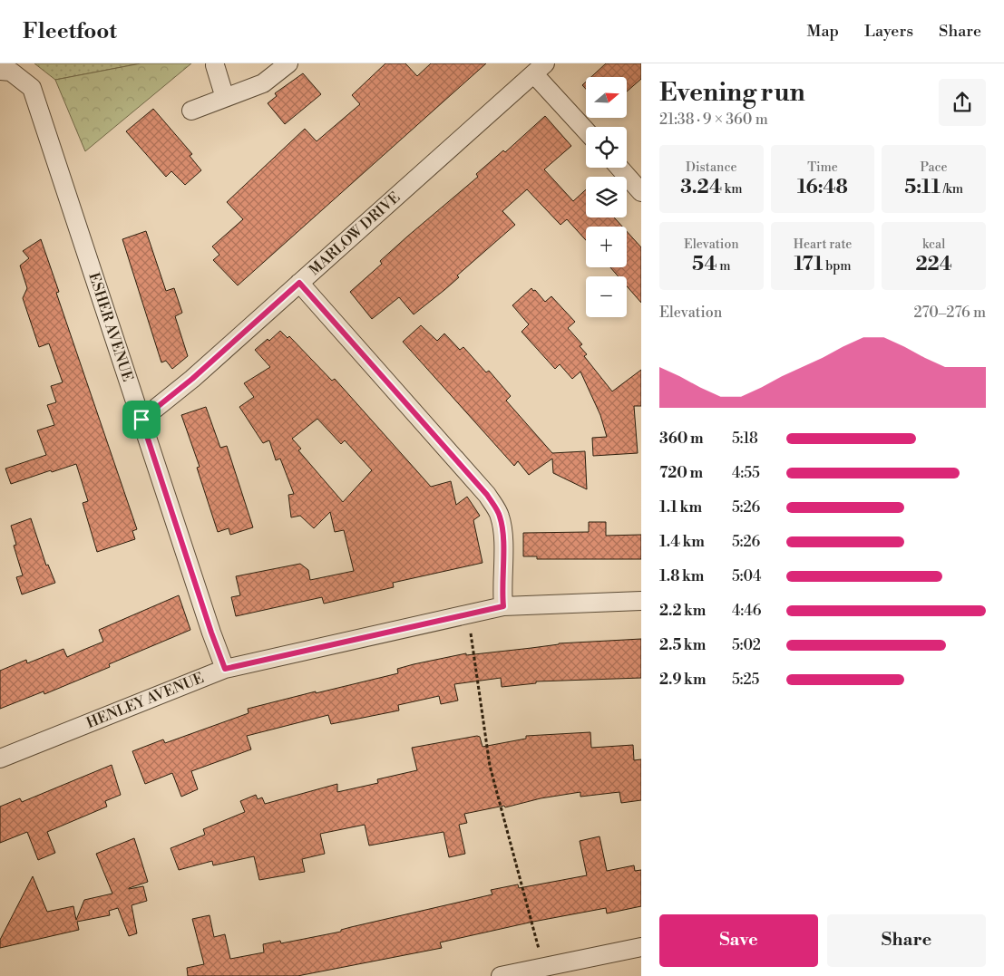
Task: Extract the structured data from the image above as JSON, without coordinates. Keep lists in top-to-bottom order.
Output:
{
  "streets": {
    "street": ["MARLOW DRIVE", "ESHER AVENUE", "HENLEY AVENUE"]
  },
  "crossings": [
    ["MARLOW DRIVE", "ESHER AVENUE"],
    ["ESHER AVENUE", "HENLEY AVENUE"]
  ],
  "north": "right",
  "page": {
    "header": "Fleetfoot",
    "nav": ["Map", "Layers", "Share"],
    "heading": ["Evening run", "21:38 · 9 × 360 m"],
    "map_buttons": ["+", "−"],
    "stats": [
      ["Distance", "3.24 km"],
      ["Time", "16:48"],
      ["Pace", "5:11 /km"],
      ["Elevation", "54 m"],
      ["Heart rate", "171 bpm"],
      ["kcal", "224"]
    ],
    "chart": ["Elevation", "270–276 m"],
    "list": [
      {
        "name": "360 m",
        "note": "5:18"
      },
      {
        "name": "720 m",
        "note": "4:55"
      },
      {
        "name": "1.1 km",
        "note": "5:26"
      },
      {
        "name": "1.4 km",
        "note": "5:26"
      },
      {
        "name": "1.8 km",
        "note": "5:04"
      },
      {
        "name": "2.2 km",
        "note": "4:46"
      },
      {
        "name": "2.5 km",
        "note": "5:02"
      },
      {
        "name": "2.9 km",
        "note": "5:25"
      }
    ],
    "buttons": ["Save", "Share"]
  }
}
